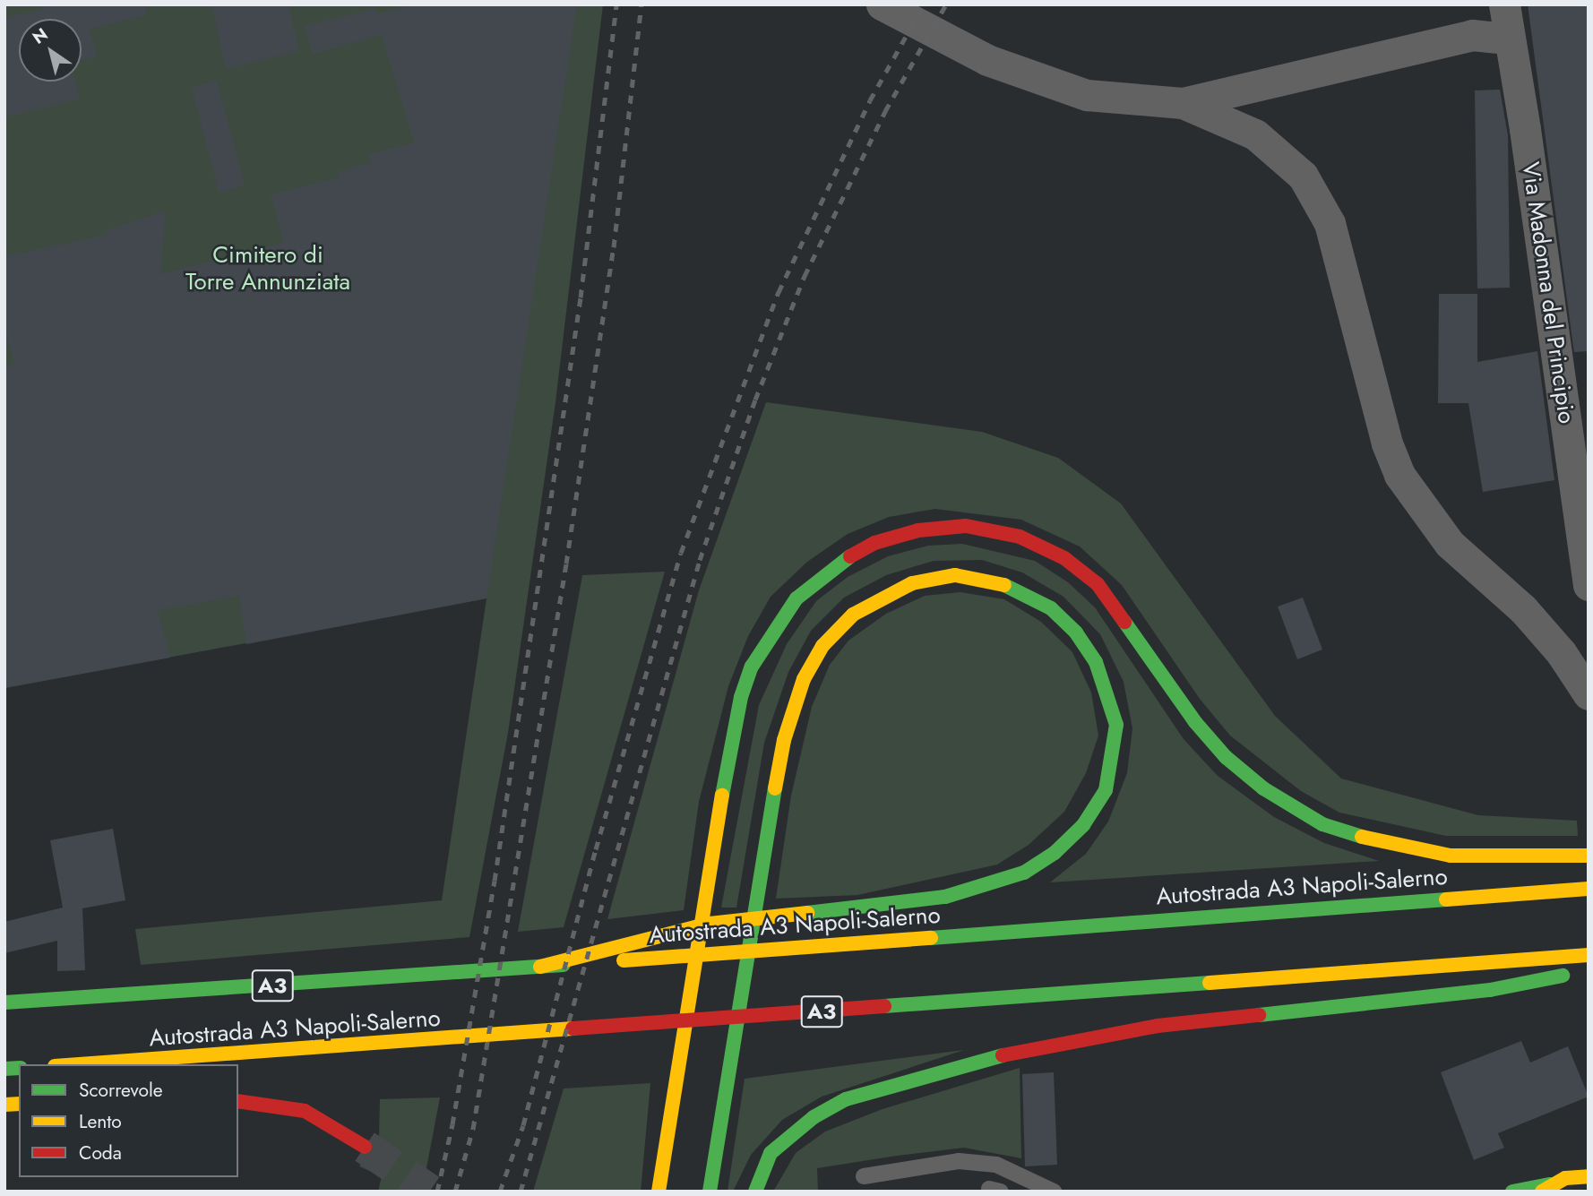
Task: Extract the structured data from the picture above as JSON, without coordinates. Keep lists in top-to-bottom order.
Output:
{
  "streets": {
    "highway": ["Autostrada A3 Napoli-Salerno", "A3"],
    "street": ["Via Madonna del Principio"]
  },
  "parks": ["Cimitero di Torre Annunziata"],
  "legend": ["Scorrevole", "Lento", "Coda"],
  "north": "top left"
}
